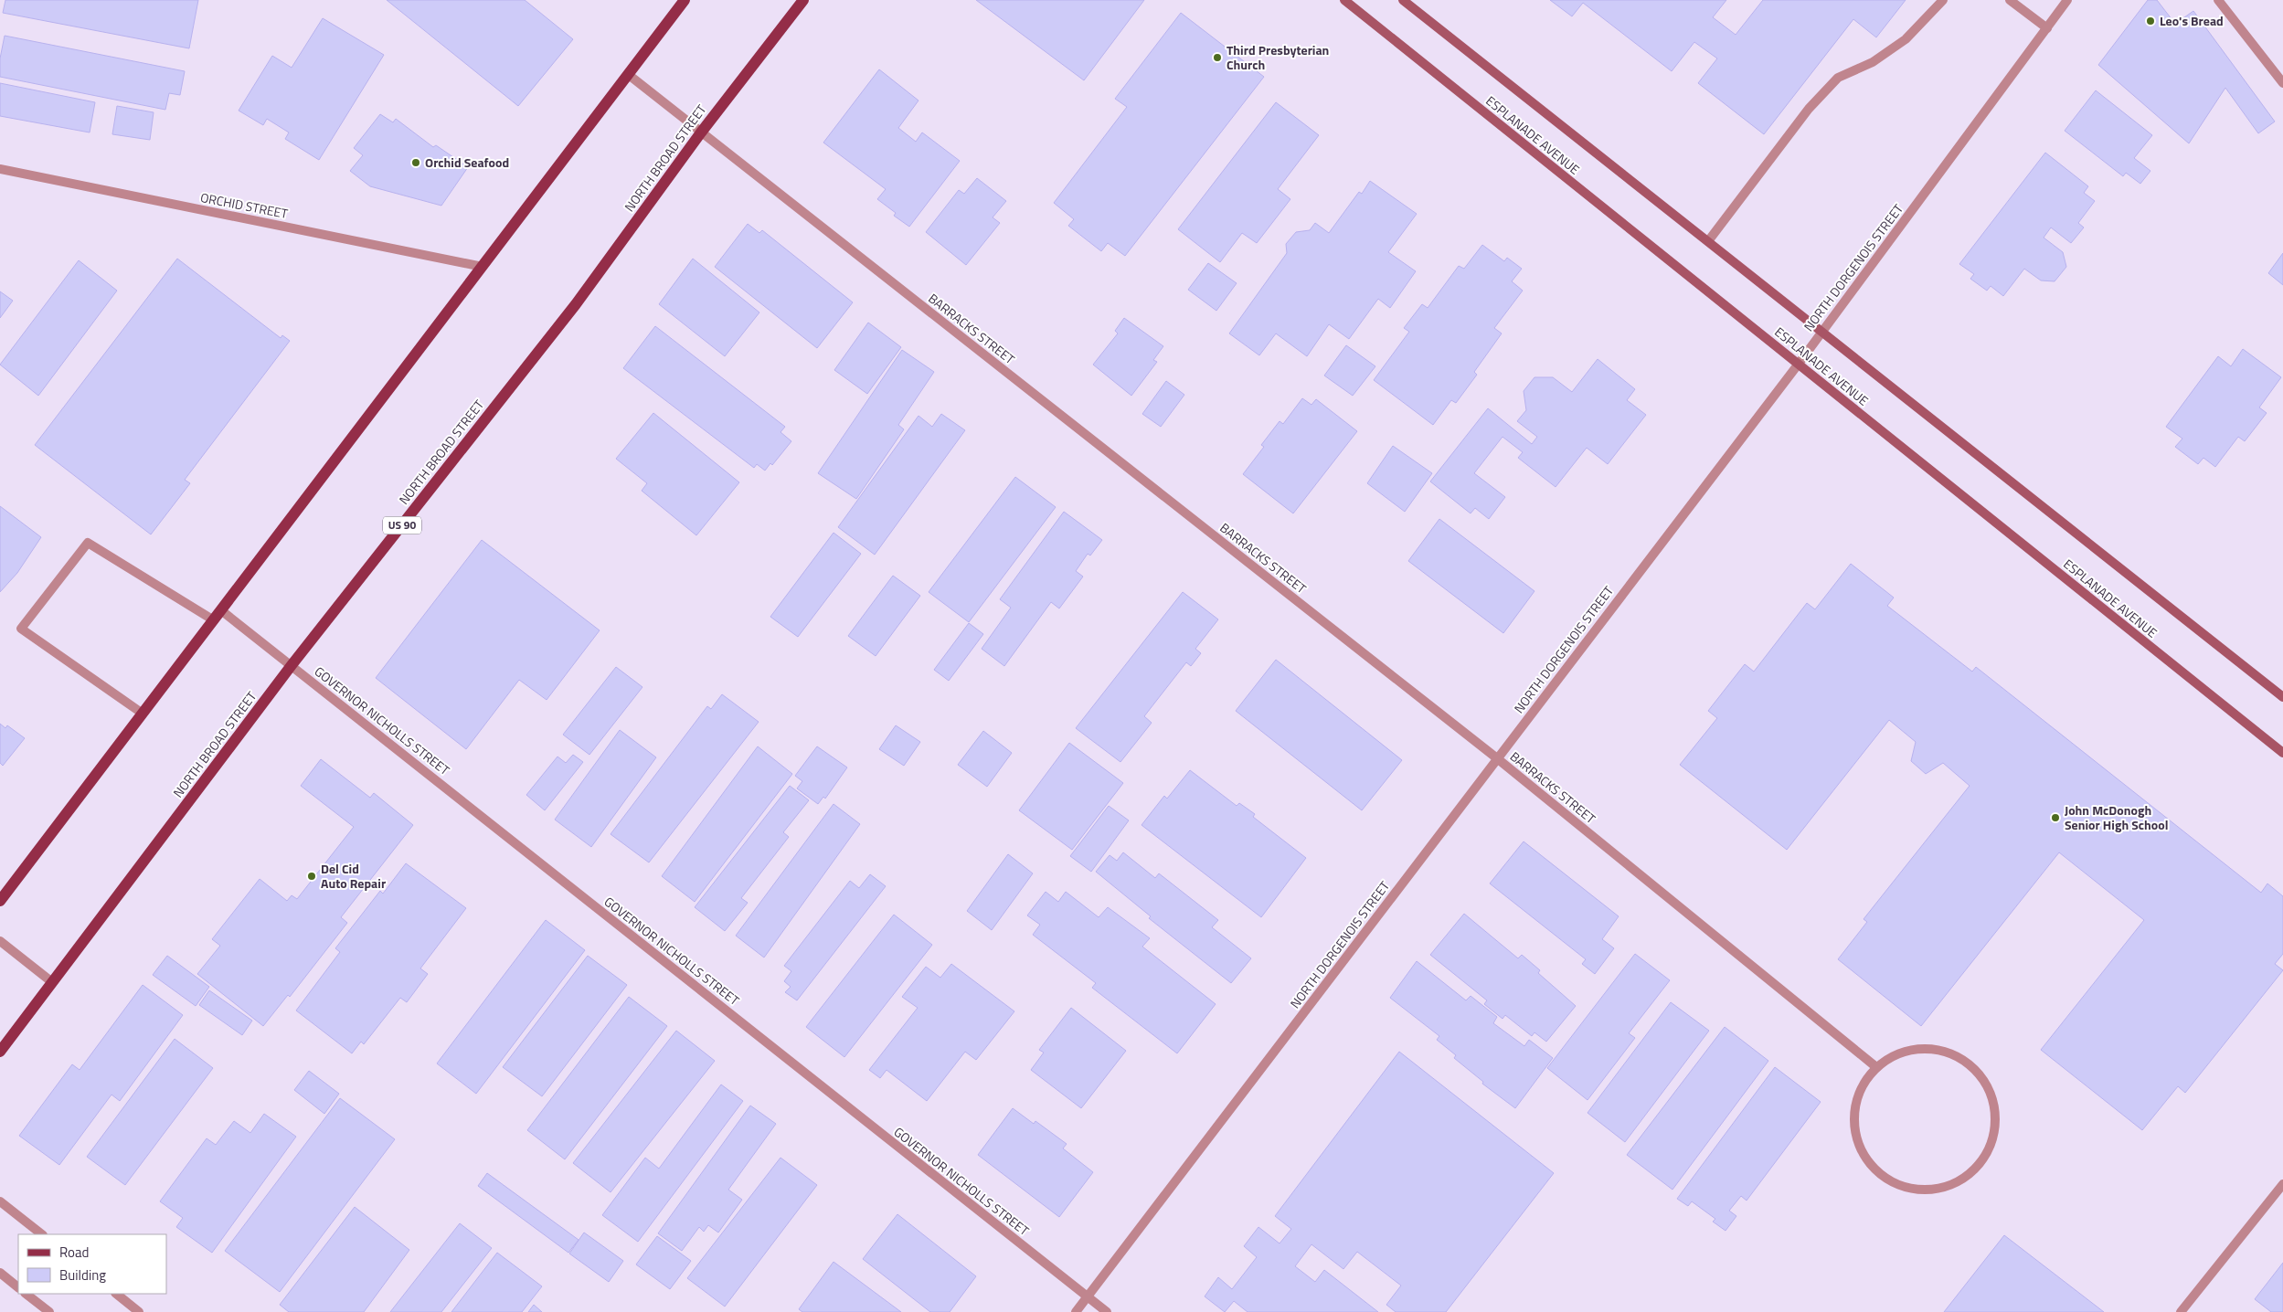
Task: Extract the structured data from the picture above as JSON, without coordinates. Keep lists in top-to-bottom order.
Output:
{
  "streets": {
    "main road": ["NORTH BROAD STREET", "US 90"],
    "street": [
      "ESPLANADE AVENUE",
      "ORCHID STREET",
      "NORTH DORGENOIS STREET",
      "BARRACKS STREET",
      "GOVERNOR NICHOLLS STREET"
    ]
  },
  "crossings": [
    ["ESPLANADE AVENUE", "NORTH DORGENOIS STREET"],
    ["NORTH BROAD STREET", "BARRACKS STREET"],
    ["NORTH BROAD STREET", "GOVERNOR NICHOLLS STREET"],
    ["NORTH DORGENOIS STREET", "BARRACKS STREET"],
    ["NORTH DORGENOIS STREET", "GOVERNOR NICHOLLS STREET"]
  ],
  "places": [
    "Leo's Bread",
    "Third Presbyterian Church",
    "Orchid Seafood",
    "John McDonogh Senior High School",
    "Del Cid Auto Repair"
  ],
  "legend": ["Road", "Building"]
}
